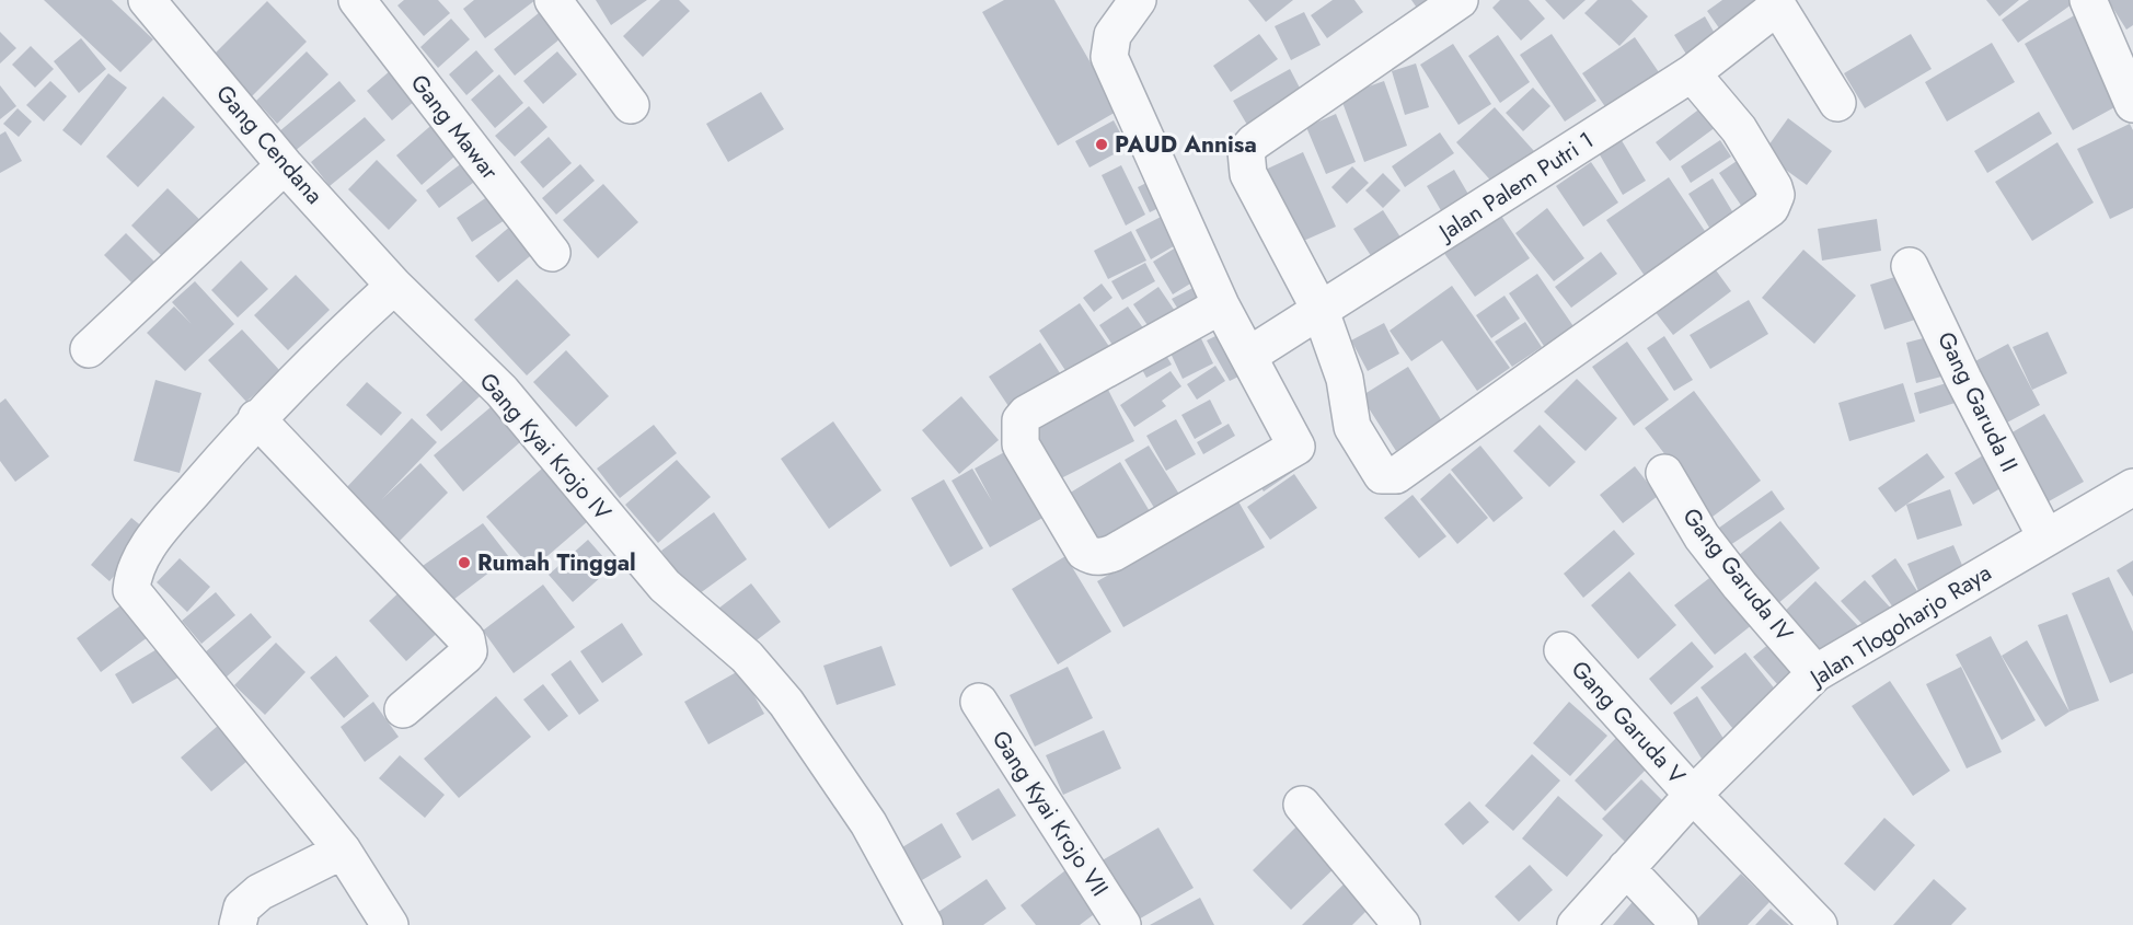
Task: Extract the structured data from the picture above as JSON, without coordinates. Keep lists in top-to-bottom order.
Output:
{
  "streets": {
    "street": [
      "Gang Mawar",
      "Gang Cendana",
      "Jalan Palem Putri 1",
      "Gang Garuda II",
      "Gang Kyai Krojo IV",
      "Gang Garuda IV",
      "Jalan Tlogoharjo Raya",
      "Gang Garuda V",
      "Gang Kyai Krojo VII"
    ]
  },
  "crossings": [
    ["Gang Cendana", "Gang Kyai Krojo IV"],
    ["Gang Garuda II", "Jalan Tlogoharjo Raya"],
    ["Gang Garuda IV", "Jalan Tlogoharjo Raya"],
    ["Jalan Tlogoharjo Raya", "Gang Garuda V"]
  ],
  "places": ["PAUD Annisa", "Rumah Tinggal"]
}
